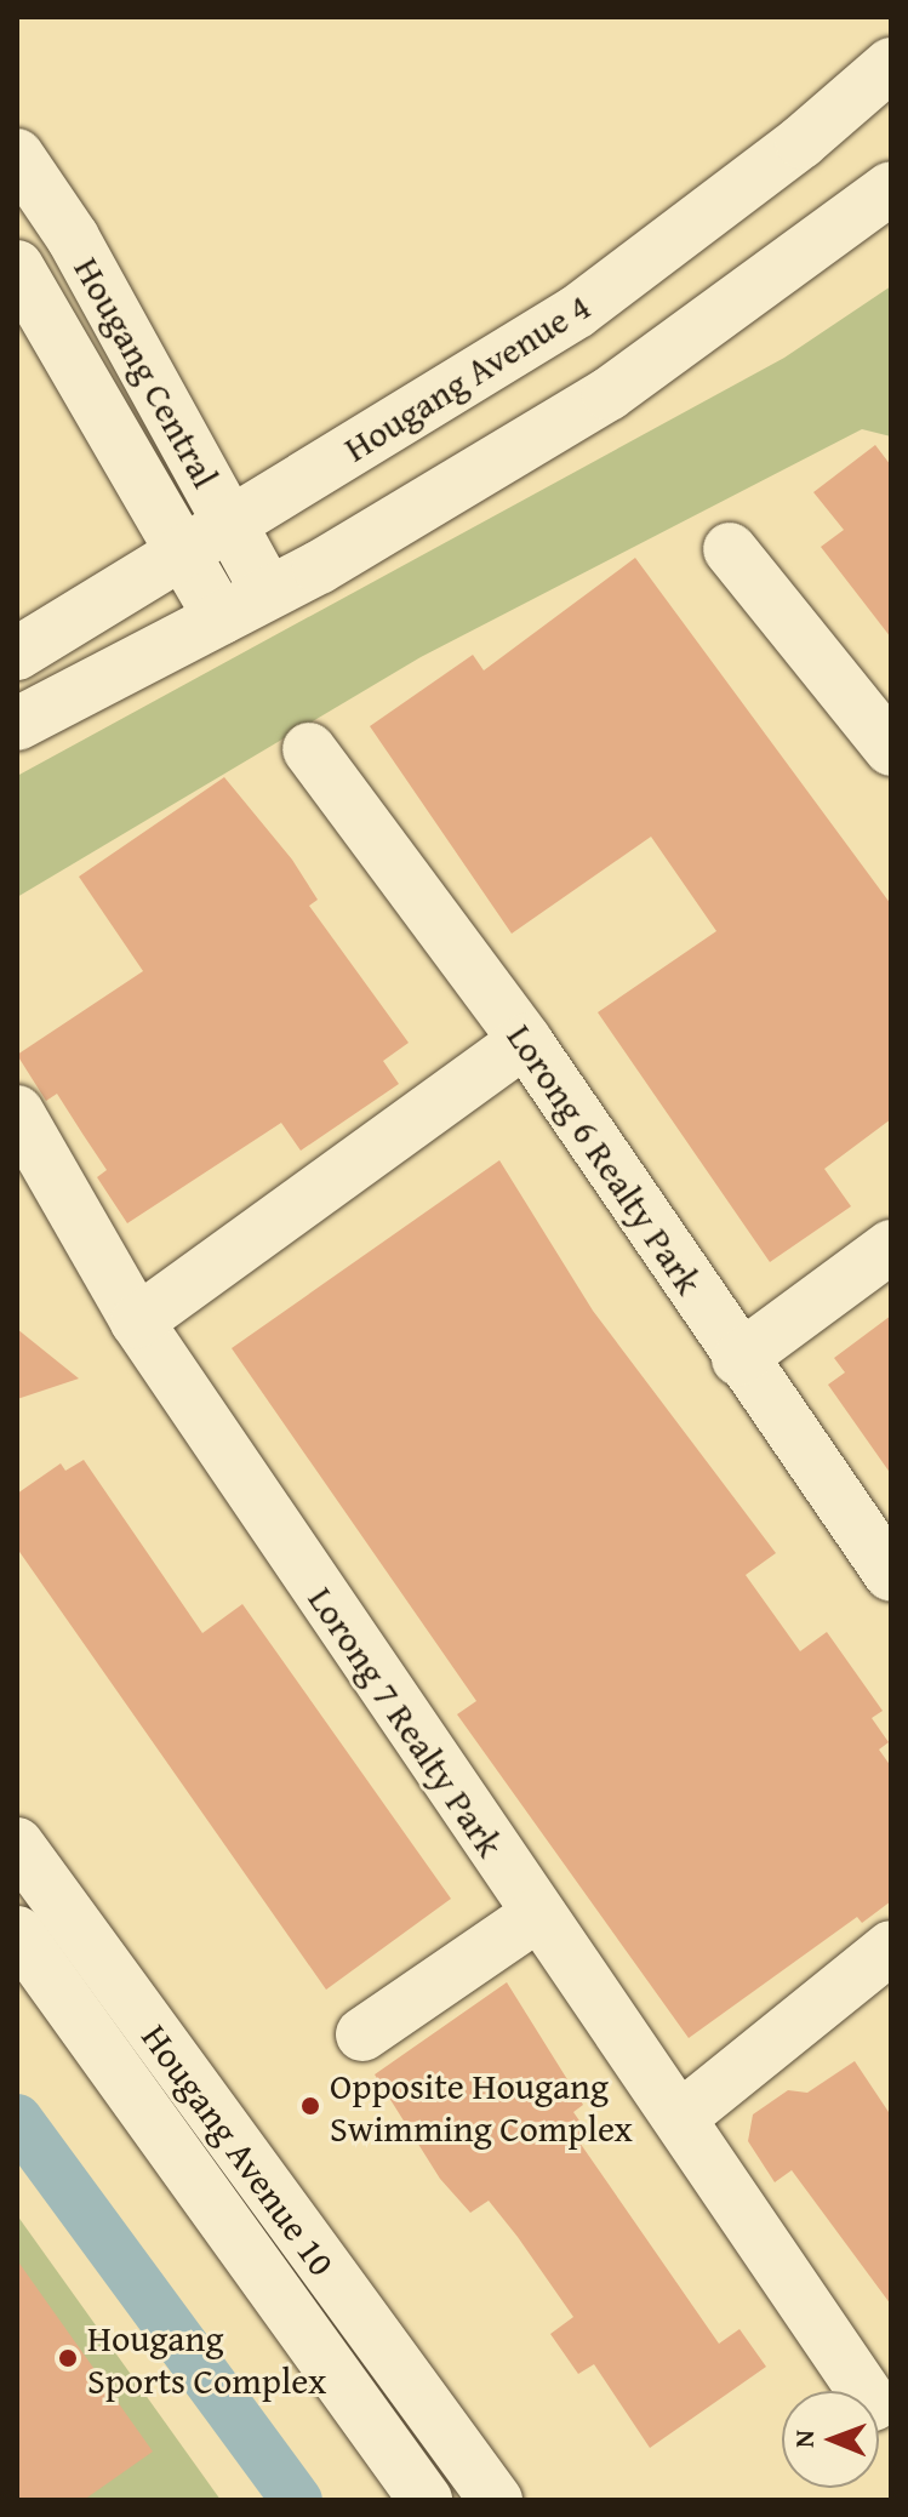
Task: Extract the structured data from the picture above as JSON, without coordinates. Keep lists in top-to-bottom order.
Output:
{
  "streets": {
    "street": [
      "Hougang Central",
      "Hougang Avenue 4",
      "Lorong 6 Realty Park",
      "Lorong 7 Realty Park",
      "Hougang Avenue 10"
    ]
  },
  "crossings": [
    ["Hougang Central", "Hougang Avenue 4"]
  ],
  "places": ["Opposite Hougang Swimming Complex", "Hougang Sports Complex"],
  "north": "left"
}
